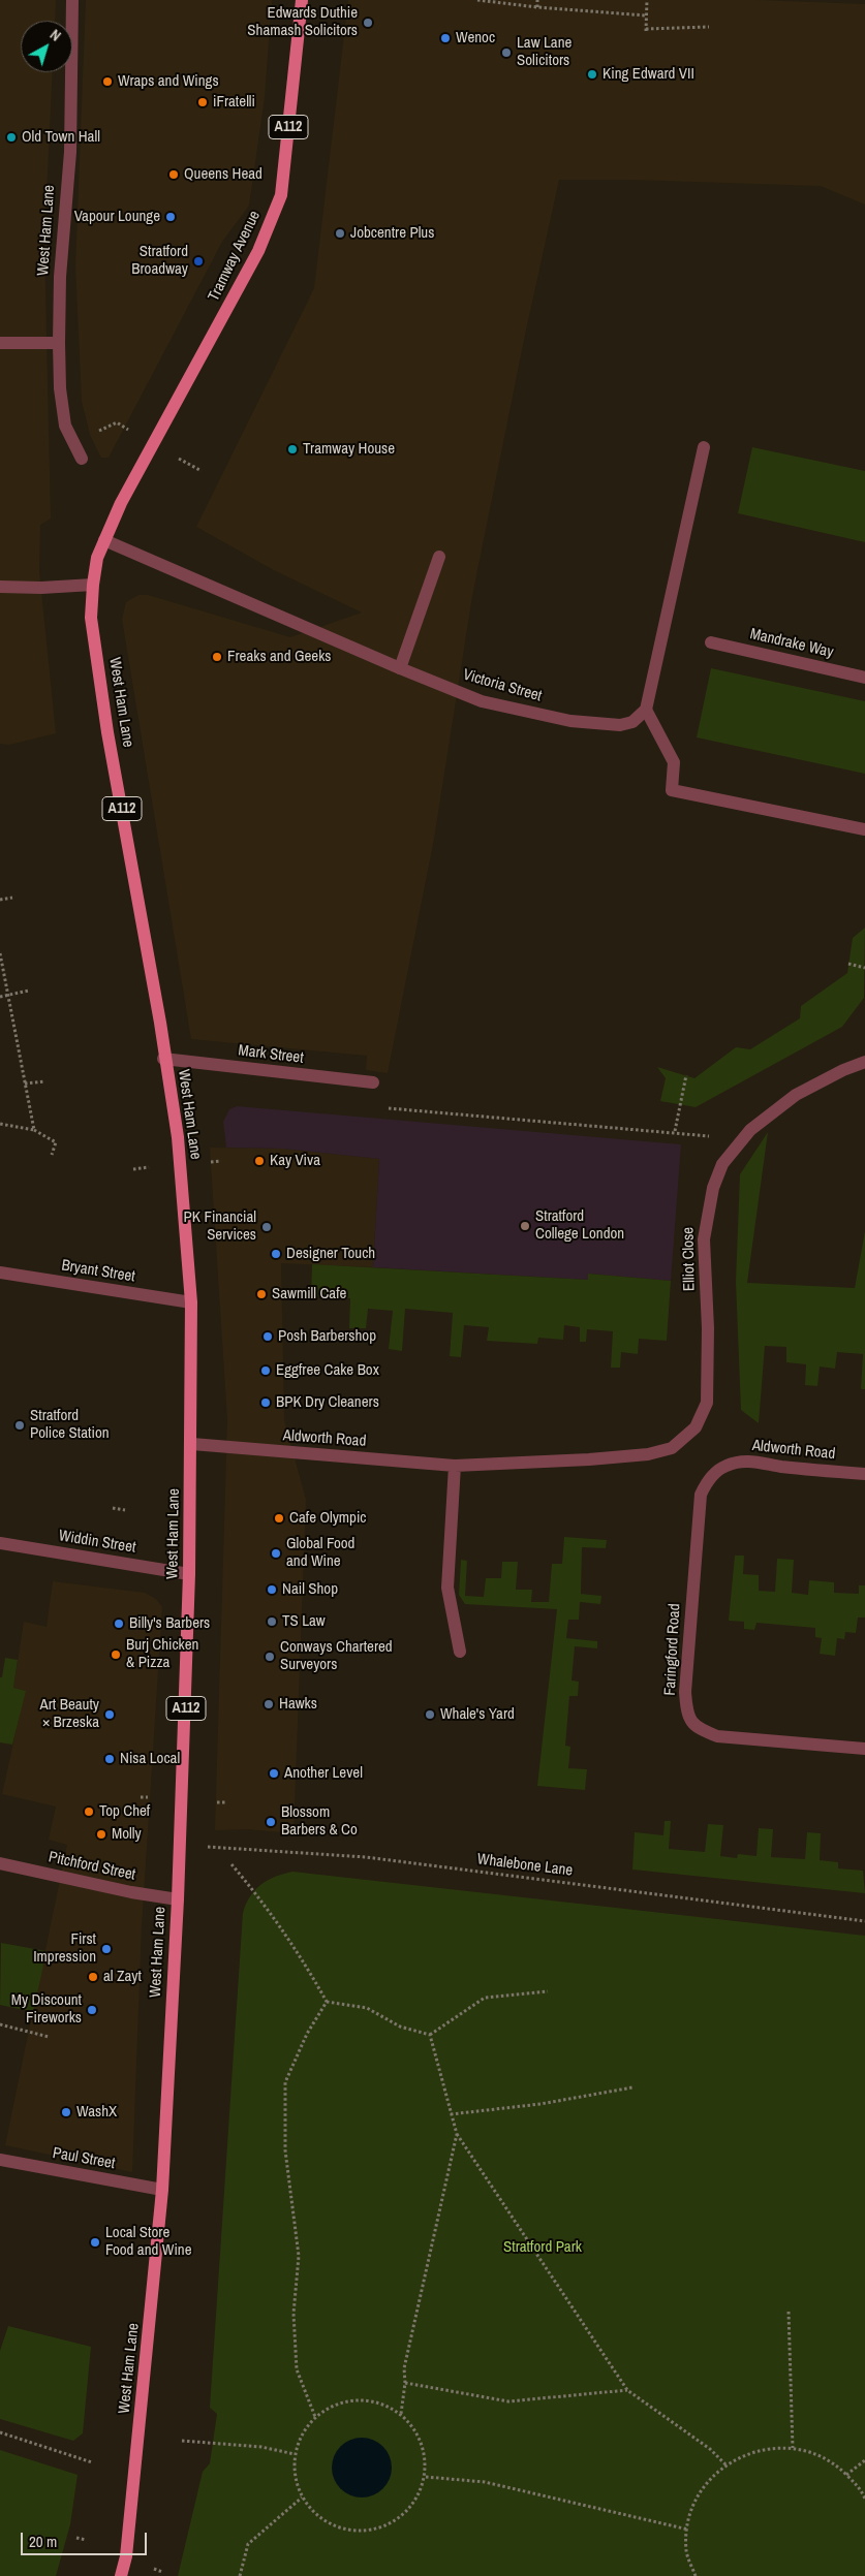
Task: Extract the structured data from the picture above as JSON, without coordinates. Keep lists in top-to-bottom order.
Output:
{
  "streets": {
    "main road": ["A112", "West Ham Lane", "Tramway Avenue"],
    "street": [
      "Mandrake Way",
      "Victoria Street",
      "Mark Street",
      "Elliot Close",
      "Bryant Street",
      "Aldworth Road",
      "Widdin Street",
      "Faringford Road",
      "Pitchford Street",
      "Paul Street"
    ],
    "path": ["Whalebone Lane"]
  },
  "crossings": [
    ["West Ham Lane", "Tramway Avenue"],
    ["West Ham Lane", "Victoria Street"],
    ["West Ham Lane", "Mark Street"],
    ["West Ham Lane", "Bryant Street"],
    ["West Ham Lane", "Aldworth Road"],
    ["West Ham Lane", "Widdin Street"],
    ["West Ham Lane", "Whalebone Lane"],
    ["West Ham Lane", "Pitchford Street"],
    ["West Ham Lane", "Paul Street"],
    ["Elliot Close", "Aldworth Road"],
    ["Aldworth Road", "Faringford Road"]
  ],
  "parks": ["Stratford Park"],
  "places": [
    "Edwards Duthie Shamash Solicitors",
    "Wenoc",
    "Law Lane Solicitors",
    "King Edward VII",
    "Wraps and Wings",
    "iFratelli",
    "Old Town Hall",
    "Queens Head",
    "Vapour Lounge",
    "Jobcentre Plus",
    "Stratford Broadway",
    "Tramway House",
    "Freaks and Geeks",
    "Kay Viva",
    "Stratford College London",
    "PK Financial Services",
    "Designer Touch",
    "Sawmill Cafe",
    "Posh Barbershop",
    "Eggfree Cake Box",
    "BPK Dry Cleaners",
    "Stratford Police Station",
    "Cafe Olympic",
    "Global Food and Wine",
    "Nail Shop",
    "TS Law",
    "Billy's Barbers",
    "Burj Chicken & Pizza",
    "Conways Chartered Surveyors",
    "Hawks",
    "Art Beauty × Brzeska",
    "Whale's Yard",
    "Nisa Local",
    "Another Level",
    "Top Chef",
    "Blossom Barbers & Co",
    "Molly",
    "First Impression",
    "al Zayt",
    "My Discount Fireworks",
    "WashX",
    "Local Store Food and Wine"
  ],
  "scale_bar": "20 m",
  "north": "top right"
}
